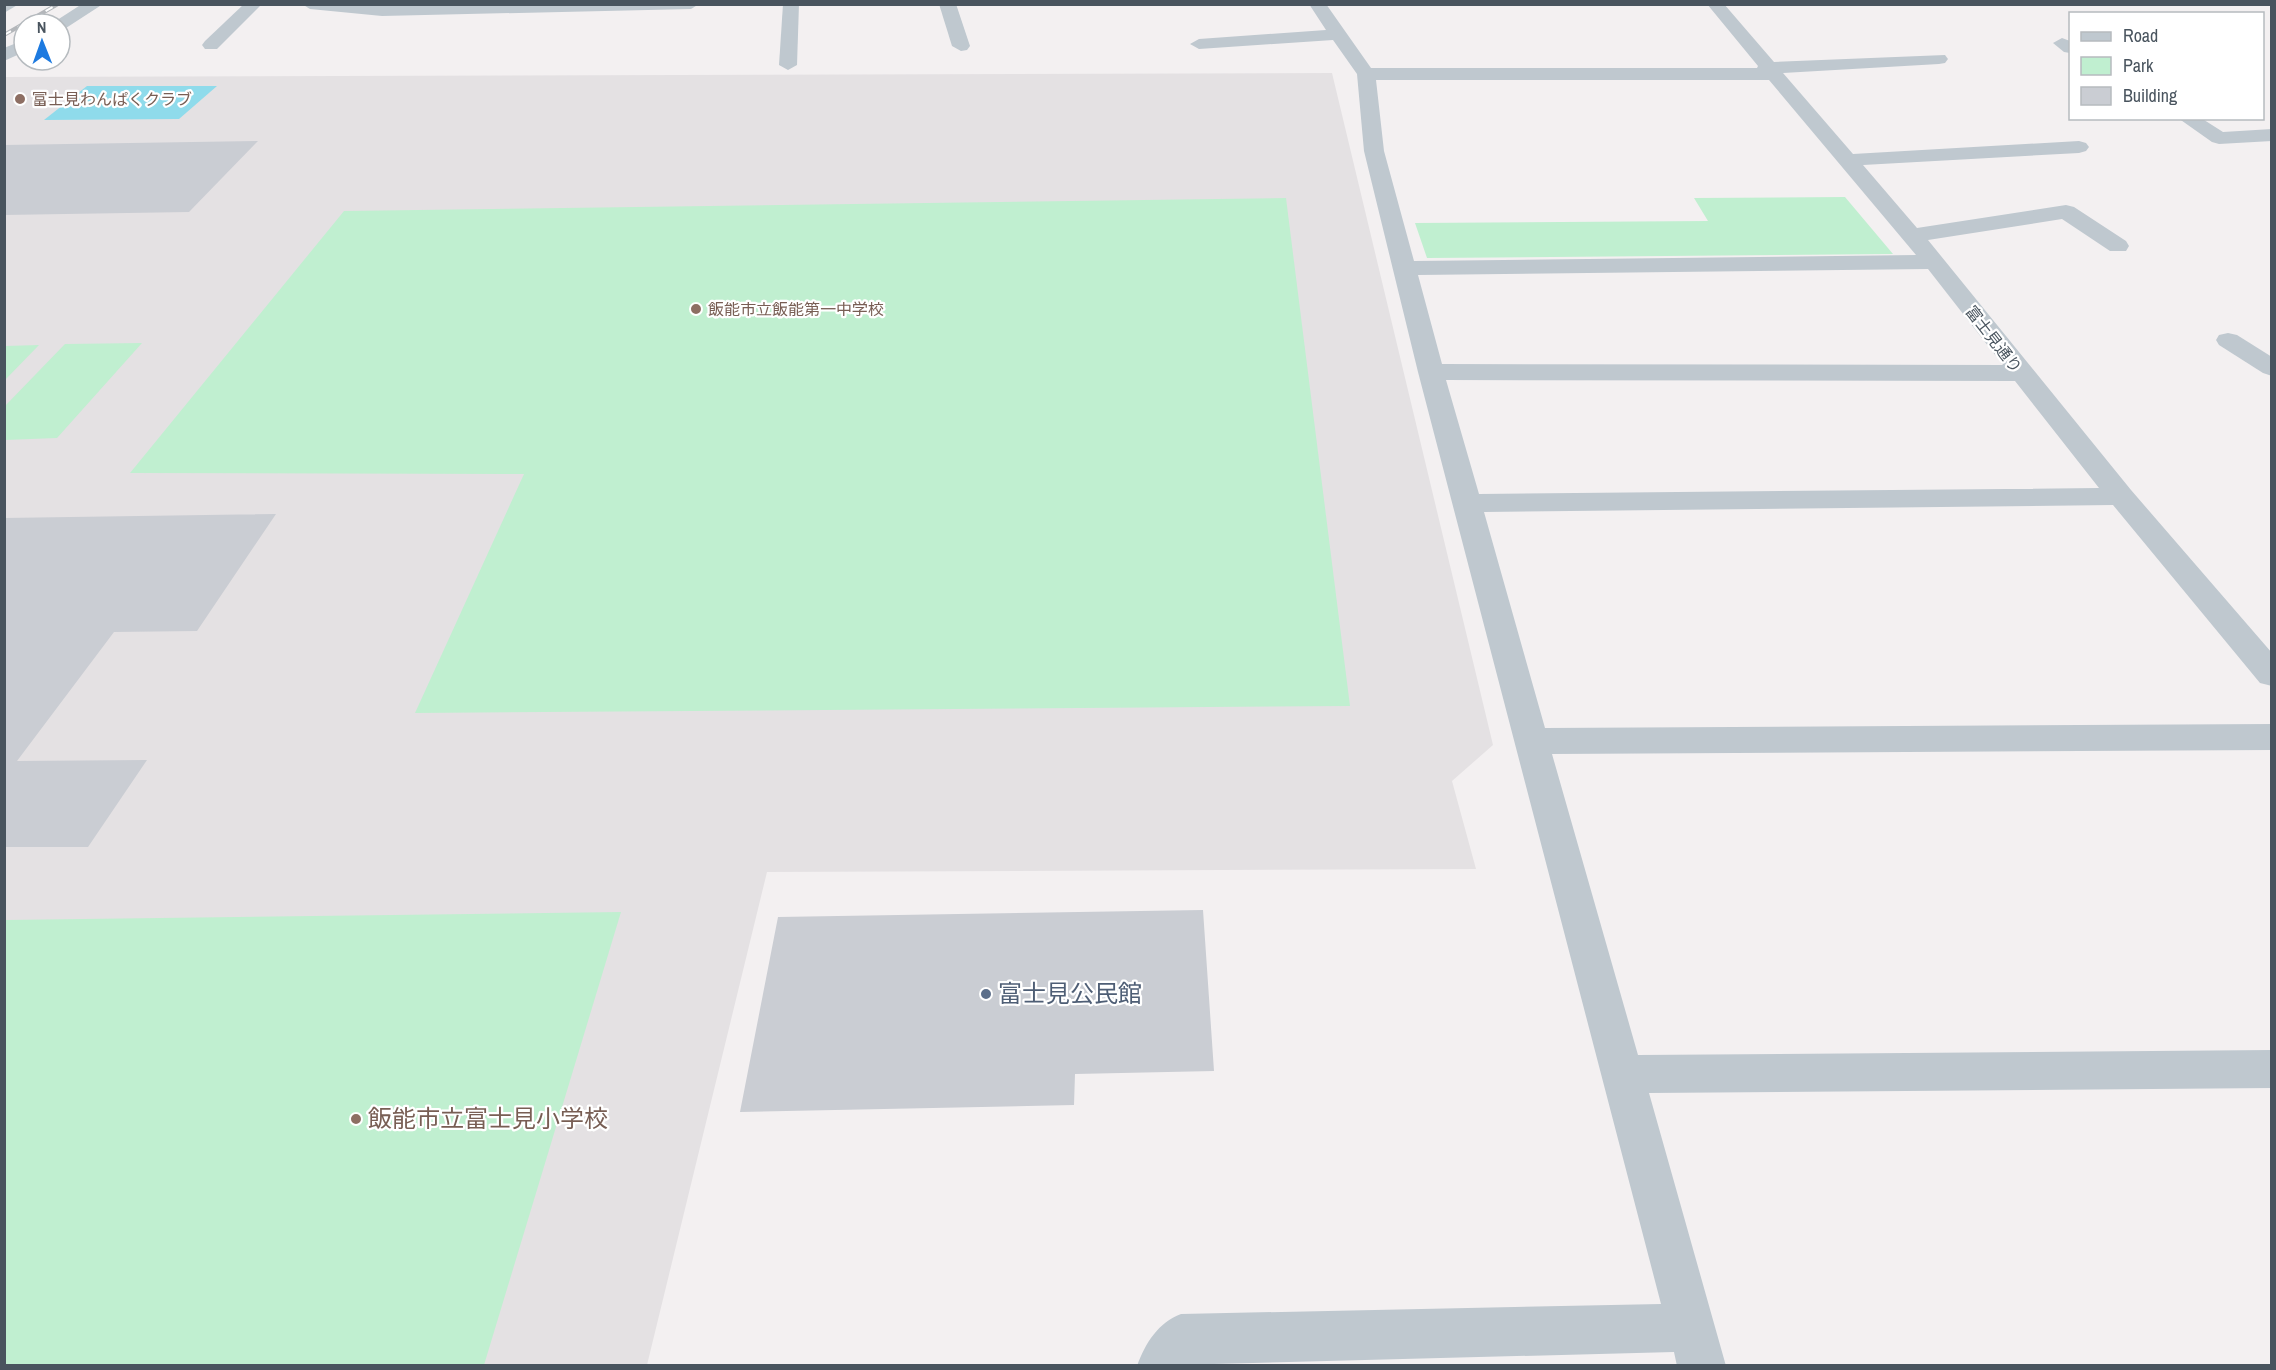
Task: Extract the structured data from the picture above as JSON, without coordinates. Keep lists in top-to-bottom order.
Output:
{
  "streets": {
    "street": ["富士見通り"]
  },
  "places": [
    "富士見わんぱくクラブ",
    "飯能市立飯能第一中学校",
    "富士見公民館",
    "飯能市立富士見小学校"
  ],
  "legend": ["Road", "Park", "Building"],
  "north": "top"
}
